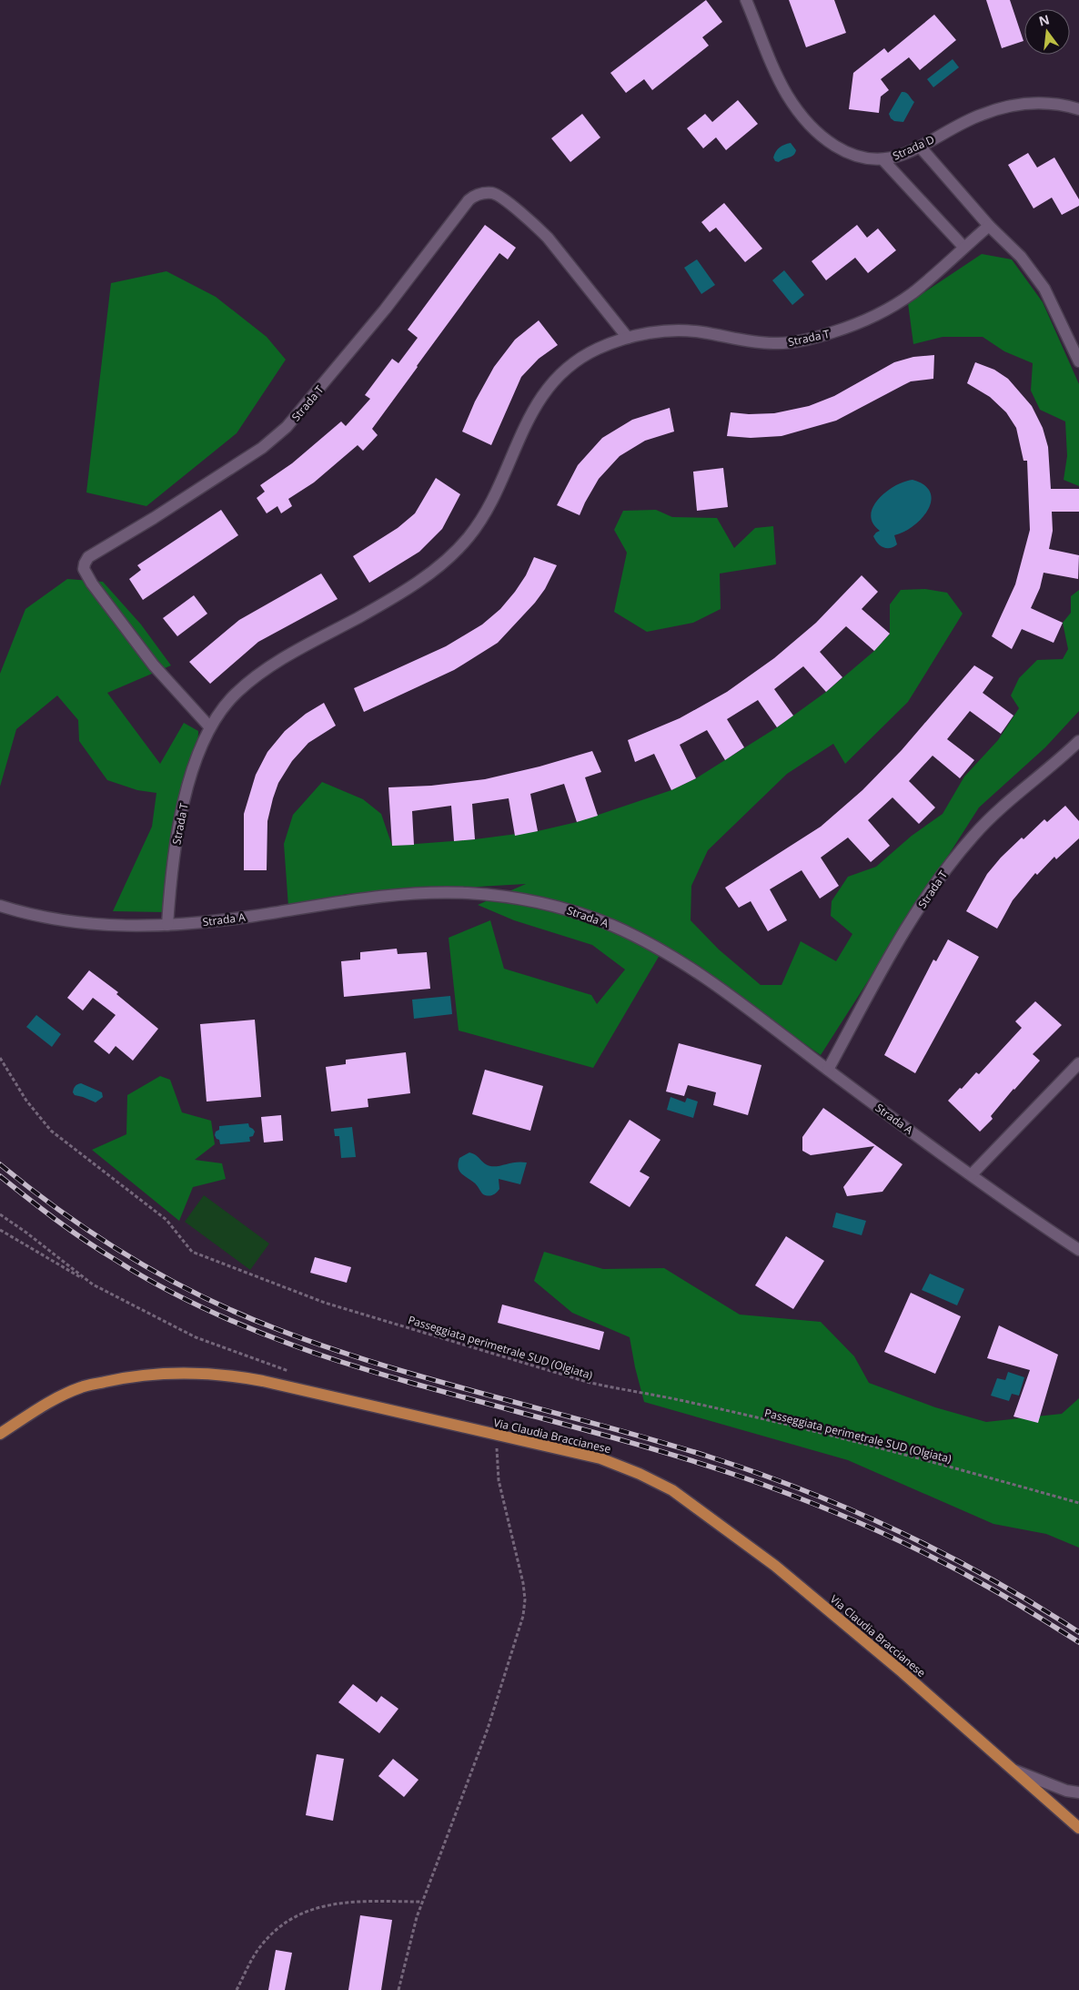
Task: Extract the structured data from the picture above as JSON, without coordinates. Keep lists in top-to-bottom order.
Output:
{
  "streets": {
    "main road": ["Via Claudia Braccianese"],
    "street": ["Strada D", "Strada T", "Strada A"],
    "path": ["Passeggiata perimetrale SUD (Olgiata)"]
  },
  "crossings": [
    ["Strada T", "Strada A"]
  ],
  "north": "top"
}
